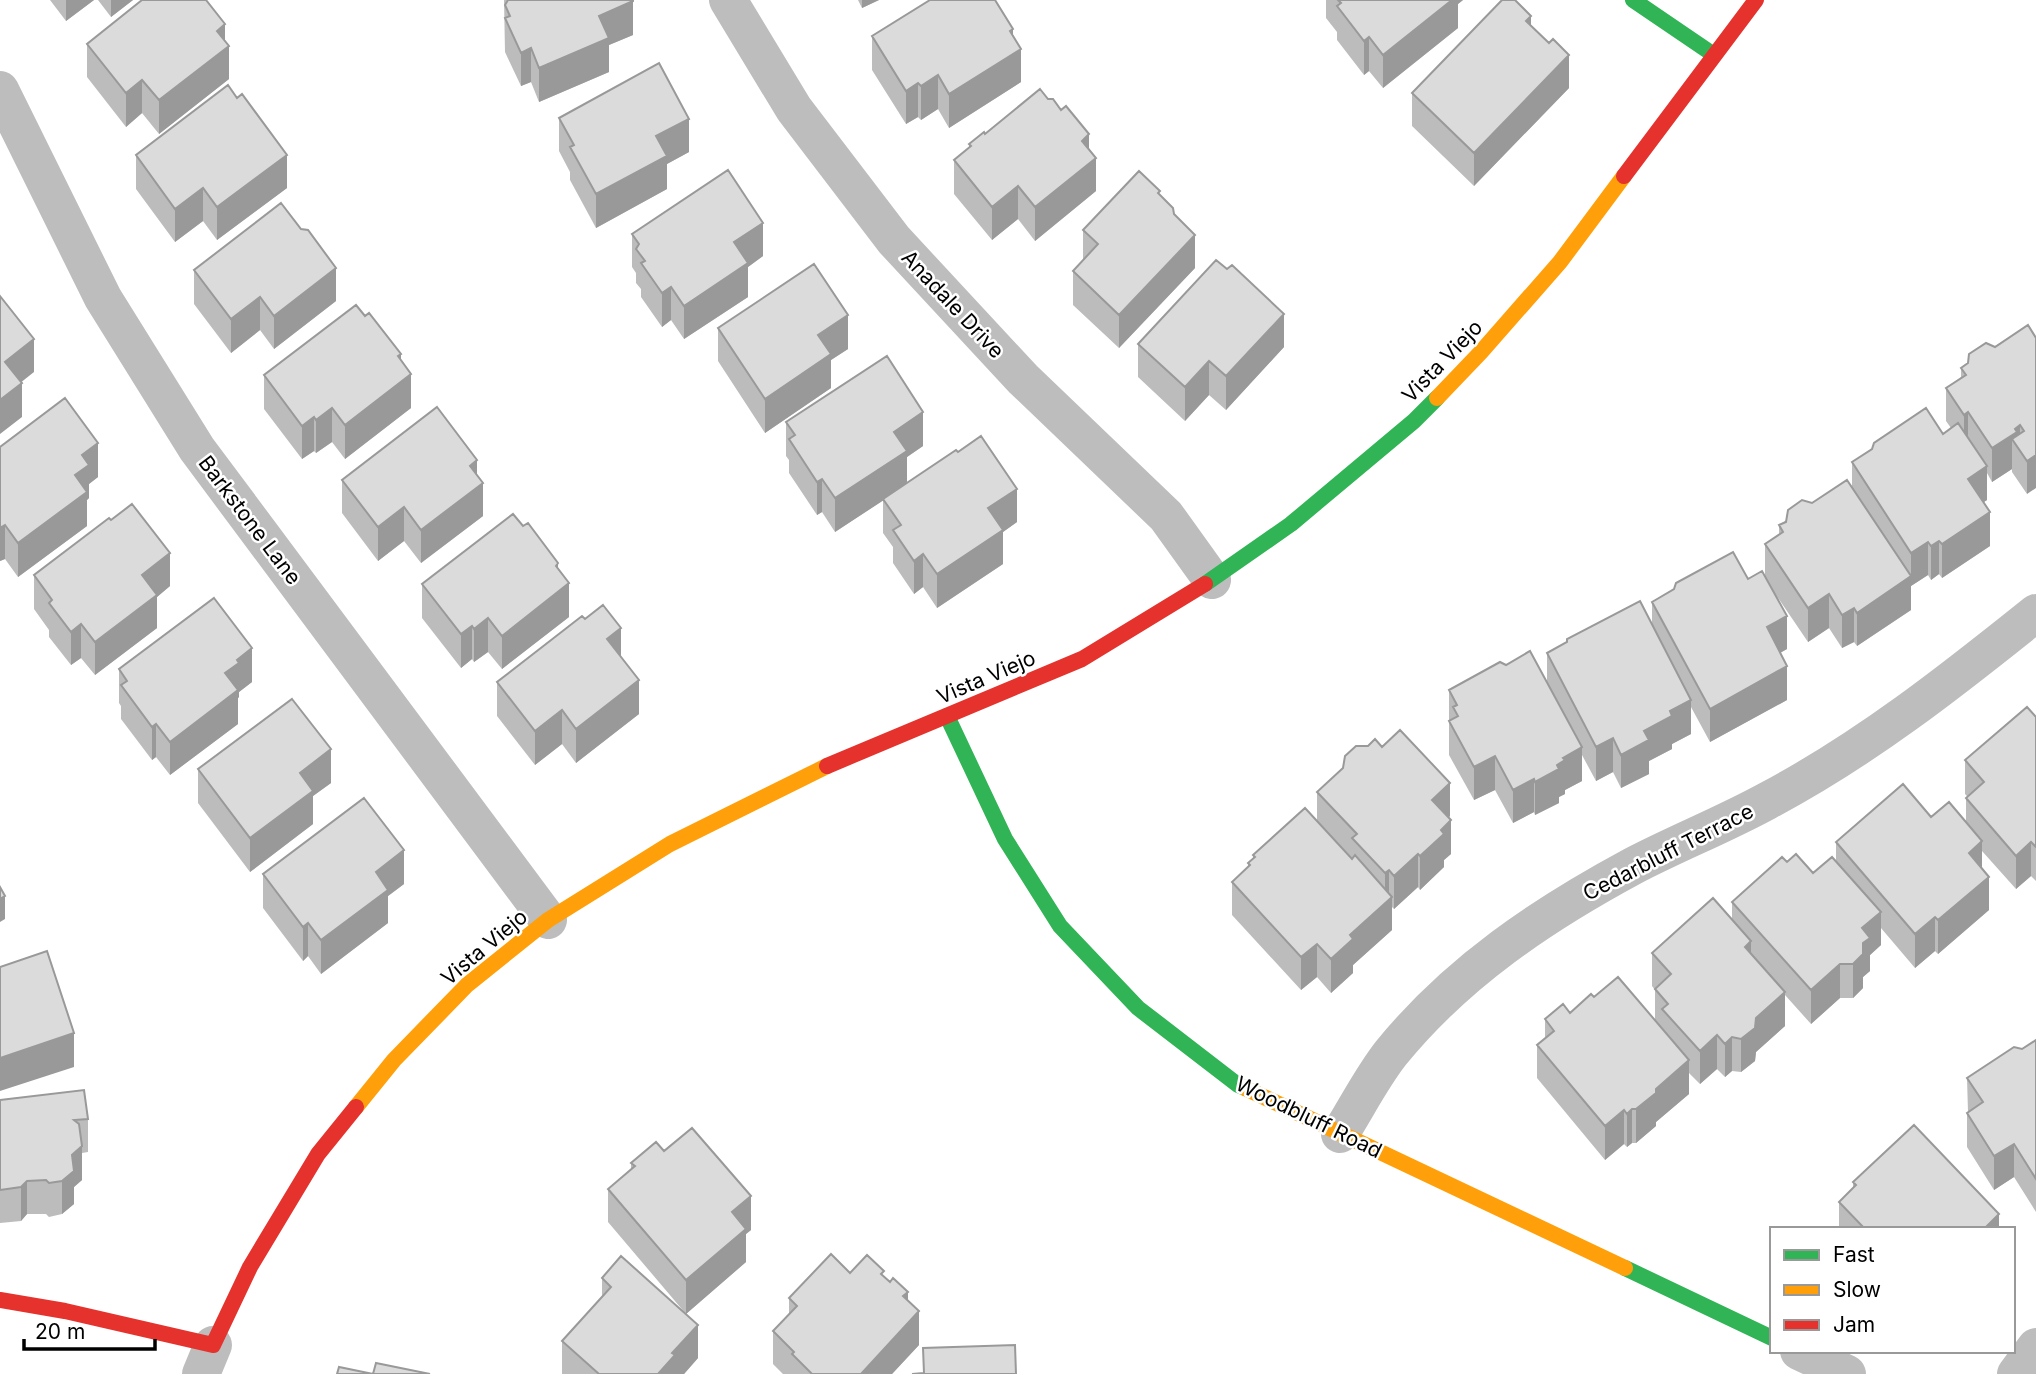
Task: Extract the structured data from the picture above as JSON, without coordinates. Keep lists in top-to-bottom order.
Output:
{
  "streets": {
    "street": [
      "Anadale Drive",
      "Vista Viejo",
      "Barkstone Lane",
      "Cedarbluff Terrace",
      "Woodbluff Road"
    ]
  },
  "crossings": [
    ["Anadale Drive", "Vista Viejo"],
    ["Vista Viejo", "Barkstone Lane"],
    ["Vista Viejo", "Woodbluff Road"],
    ["Cedarbluff Terrace", "Woodbluff Road"]
  ],
  "legend": ["Fast", "Slow", "Jam"],
  "scale_bar": "20 m"
}
